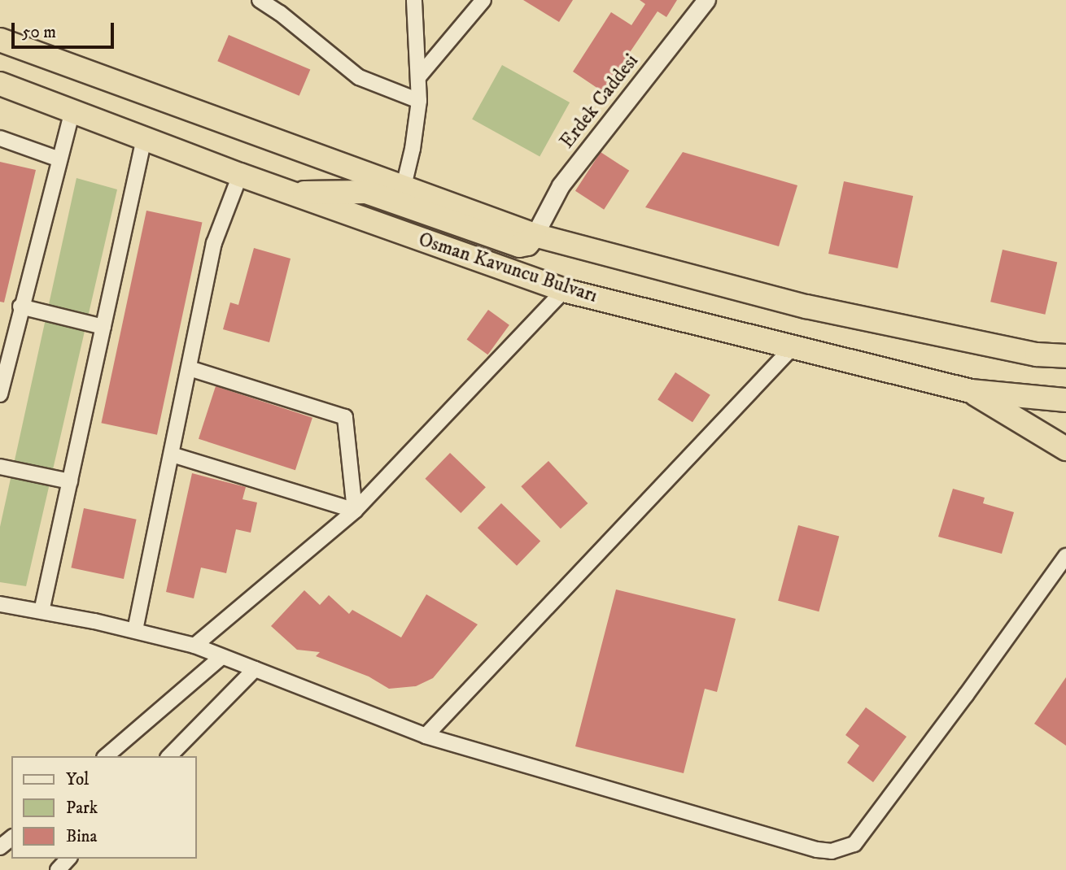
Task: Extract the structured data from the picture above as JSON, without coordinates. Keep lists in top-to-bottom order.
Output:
{
  "streets": {
    "highway": ["Osman Kavuncu Bulvarı"],
    "street": ["Erdek Caddesi"]
  },
  "crossings": [
    ["Erdek Caddesi", "Osman Kavuncu Bulvarı"]
  ],
  "legend": ["Yol", "Park", "Bina"],
  "scale_bar": "50 m"
}
